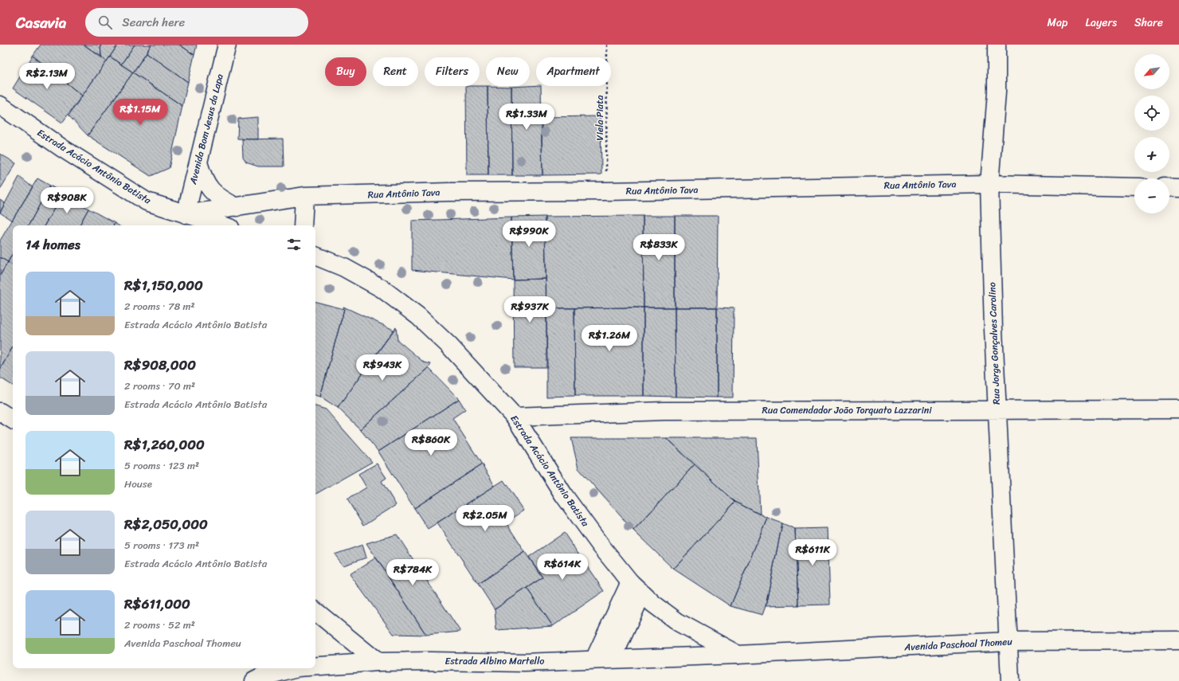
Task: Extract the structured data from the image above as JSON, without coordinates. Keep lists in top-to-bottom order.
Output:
{
  "streets": {
    "street": [
      "Avenida Bom Jesus da Lapa",
      "Estrada Acácio Antônio Batista",
      "Rua Antônio Tava",
      "Rua Jorge Gonçalves Carolino",
      "Rua Comendador João Torquato Lazzarini",
      "Avenida Paschoal Thomeu",
      "Estrada Albino Martello"
    ],
    "path": ["Viela Piata"]
  },
  "crossings": [
    ["Viela Piata", "Rua Antônio Tava"],
    ["Avenida Bom Jesus da Lapa", "Estrada Acácio Antônio Batista"],
    ["Avenida Bom Jesus da Lapa", "Rua Antônio Tava"],
    ["Estrada Acácio Antônio Batista", "Rua Antônio Tava"],
    ["Estrada Acácio Antônio Batista", "Rua Comendador João Torquato Lazzarini"],
    ["Estrada Acácio Antônio Batista", "Avenida Paschoal Thomeu"],
    ["Estrada Acácio Antônio Batista", "Estrada Albino Martello"],
    ["Rua Antônio Tava", "Rua Jorge Gonçalves Carolino"],
    ["Rua Jorge Gonçalves Carolino", "Rua Comendador João Torquato Lazzarini"],
    ["Rua Jorge Gonçalves Carolino", "Avenida Paschoal Thomeu"],
    ["Avenida Paschoal Thomeu", "Estrada Albino Martello"]
  ],
  "north": "bottom left",
  "page": {
    "header": "Casavia",
    "search": "Search here",
    "nav": ["Map", "Layers", "Share"],
    "map_buttons": ["+", "−"],
    "chip": [
      "Buy",
      "Rent",
      "Filters",
      "New",
      "Apartment"
    ],
    "price": [
      "R$2.13M",
      "R$1.15M",
      "R$1.33M",
      "R$908K",
      "R$990K",
      "R$833K",
      "R$937K",
      "R$1.26M",
      "R$943K",
      "R$860K",
      "R$2.05M",
      "R$611K",
      "R$614K",
      "R$784K"
    ],
    "heading": "14 homes",
    "list": [
      {
        "name": "R$1,150,000",
        "note": "2 rooms · 78 m² · Estrada Acácio Antônio Batista"
      },
      {
        "name": "R$908,000",
        "note": "2 rooms · 70 m² · Estrada Acácio Antônio Batista"
      },
      {
        "name": "R$1,260,000",
        "note": "5 rooms · 123 m² · House"
      },
      {
        "name": "R$2,050,000",
        "note": "5 rooms · 173 m² · Estrada Acácio Antônio Batista"
      },
      {
        "name": "R$611,000",
        "note": "2 rooms · 52 m² · Avenida Paschoal Thomeu"
      }
    ]
  }
}
